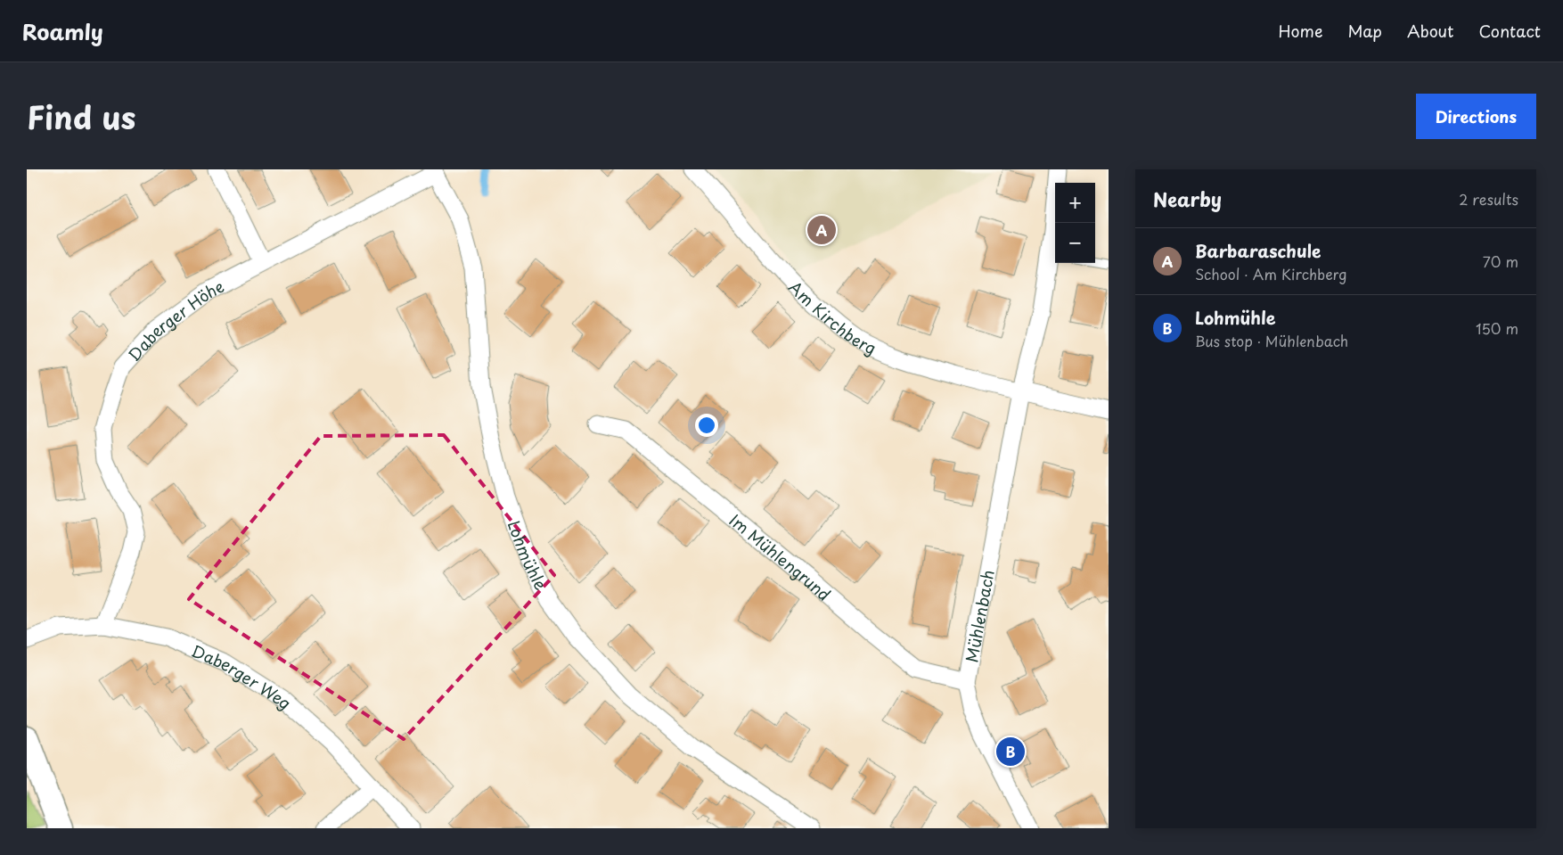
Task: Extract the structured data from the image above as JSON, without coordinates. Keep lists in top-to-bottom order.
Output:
{
  "streets": {
    "street": [
      "Am Kirchberg",
      "Daberger Höhe",
      "Lohmühle",
      "Im Mühlengrund",
      "Mühlenbach",
      "Daberger Weg"
    ]
  },
  "crossings": [
    ["Am Kirchberg", "Mühlenbach"],
    ["Daberger Höhe", "Lohmühle"],
    ["Daberger Höhe", "Daberger Weg"],
    ["Im Mühlengrund", "Mühlenbach"]
  ],
  "page": {
    "header": "Roamly",
    "nav": [
      "Home",
      "Map",
      "About",
      "Contact"
    ],
    "title": "Find us",
    "buttons": "Directions",
    "heading": ["Nearby", "2 results"],
    "map_buttons": ["+", "−"],
    "pins": ["A", "B"],
    "list": [
      {
        "mark": "A",
        "name": "Barbaraschule",
        "note": "School · Am Kirchberg",
        "value": "70 m"
      },
      {
        "mark": "B",
        "name": "Lohmühle",
        "note": "Bus stop · Mühlenbach",
        "value": "150 m"
      }
    ]
  }
}
